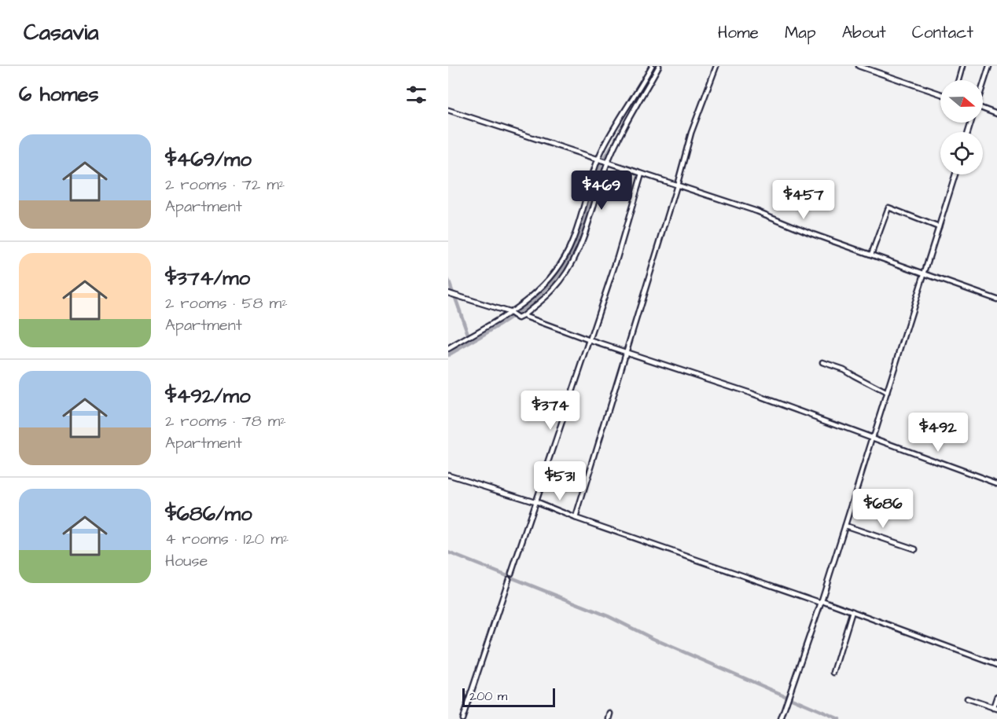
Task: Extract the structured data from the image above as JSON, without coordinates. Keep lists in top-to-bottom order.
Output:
{
  "scale_bar": "200 m",
  "north": "right",
  "page": {
    "header": "Casavia",
    "nav": [
      "Home",
      "Map",
      "About",
      "Contact"
    ],
    "heading": "6 homes",
    "list": [
      {
        "name": "$469/mo",
        "note": "2 rooms · 72 m² · Apartment"
      },
      {
        "name": "$374/mo",
        "note": "2 rooms · 58 m² · Apartment"
      },
      {
        "name": "$492/mo",
        "note": "2 rooms · 78 m² · Apartment"
      },
      {
        "name": "$686/mo",
        "note": "4 rooms · 120 m² · House"
      }
    ],
    "price": [
      "$469",
      "$457",
      "$374",
      "$492",
      "$531",
      "$686"
    ],
    "scale": "200 m"
  }
}
